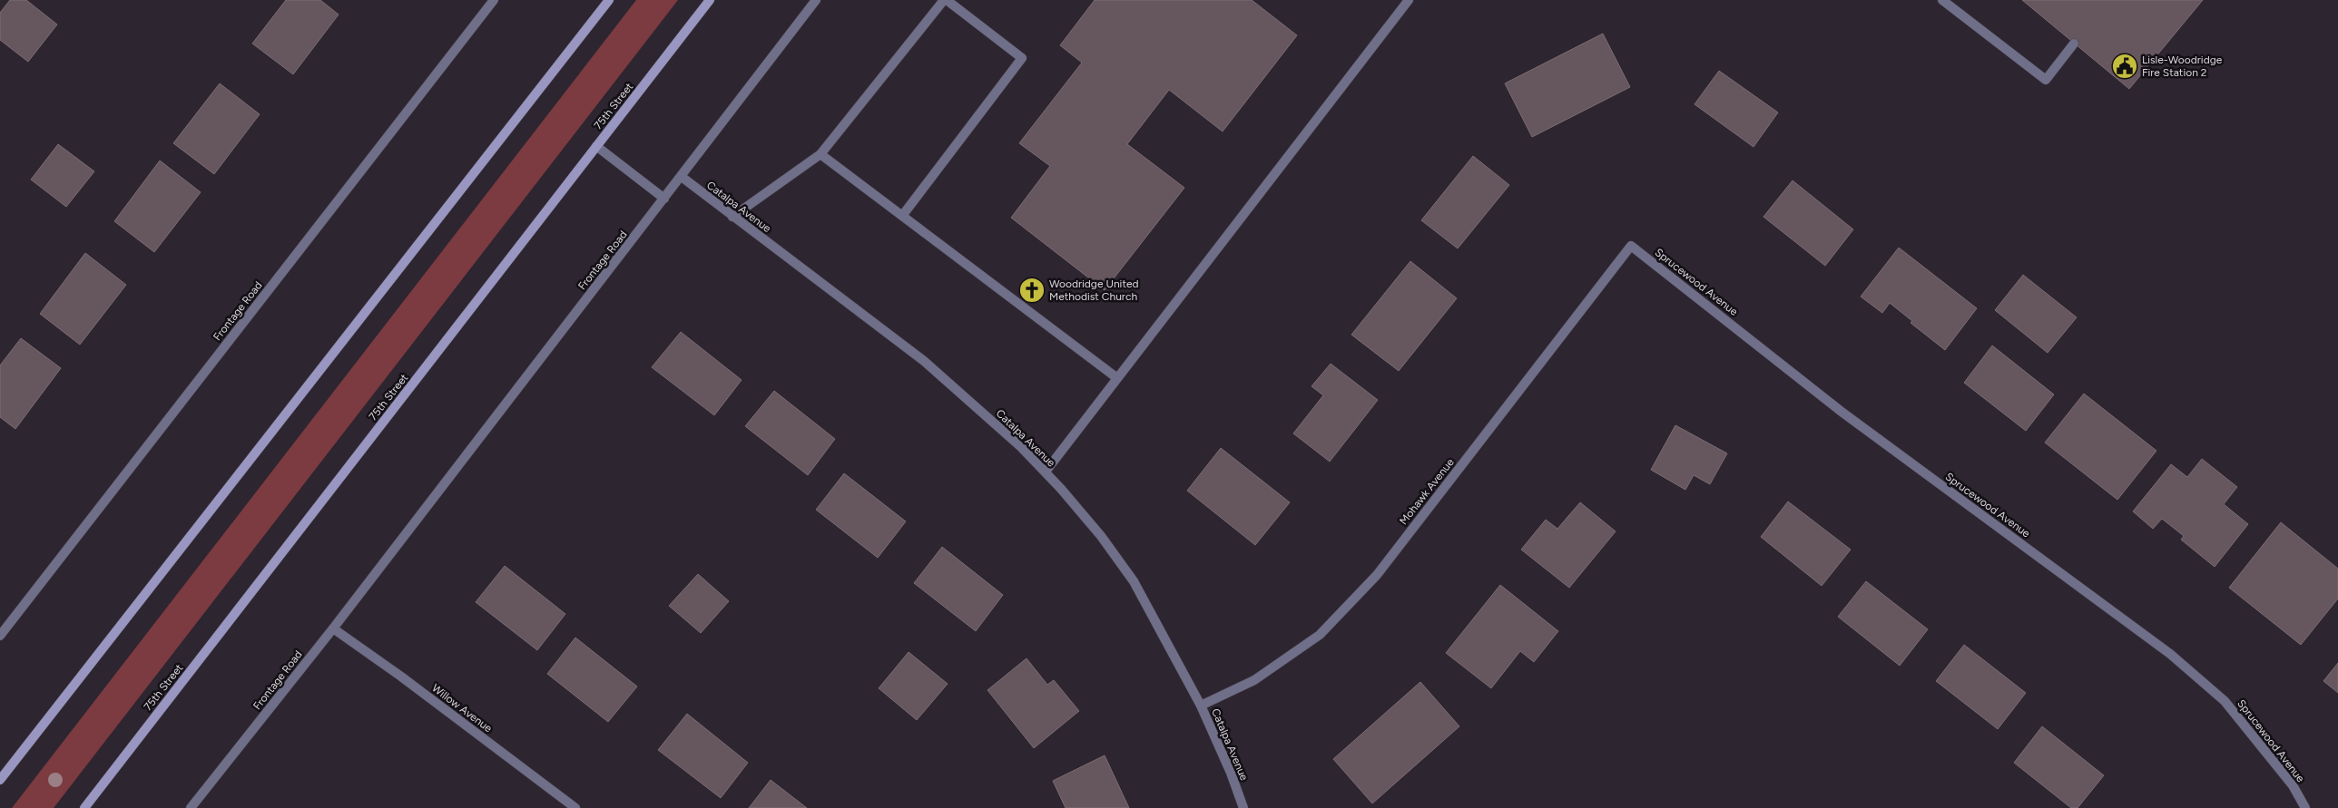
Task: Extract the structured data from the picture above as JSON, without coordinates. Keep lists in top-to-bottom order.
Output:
{
  "streets": {
    "main road": ["75th Street"],
    "street": [
      "Catalpa Avenue",
      "Frontage Road",
      "Sprucewood Avenue",
      "Mohawk Avenue",
      "Willow Avenue"
    ]
  },
  "crossings": [
    ["Catalpa Avenue", "Mohawk Avenue"],
    ["Frontage Road", "Willow Avenue"],
    ["Sprucewood Avenue", "Mohawk Avenue"]
  ],
  "places": {
    "public building": ["Lisle-Woodridge Fire Station 2"],
    "church": ["Woodridge United Methodist Church"]
  }
}
